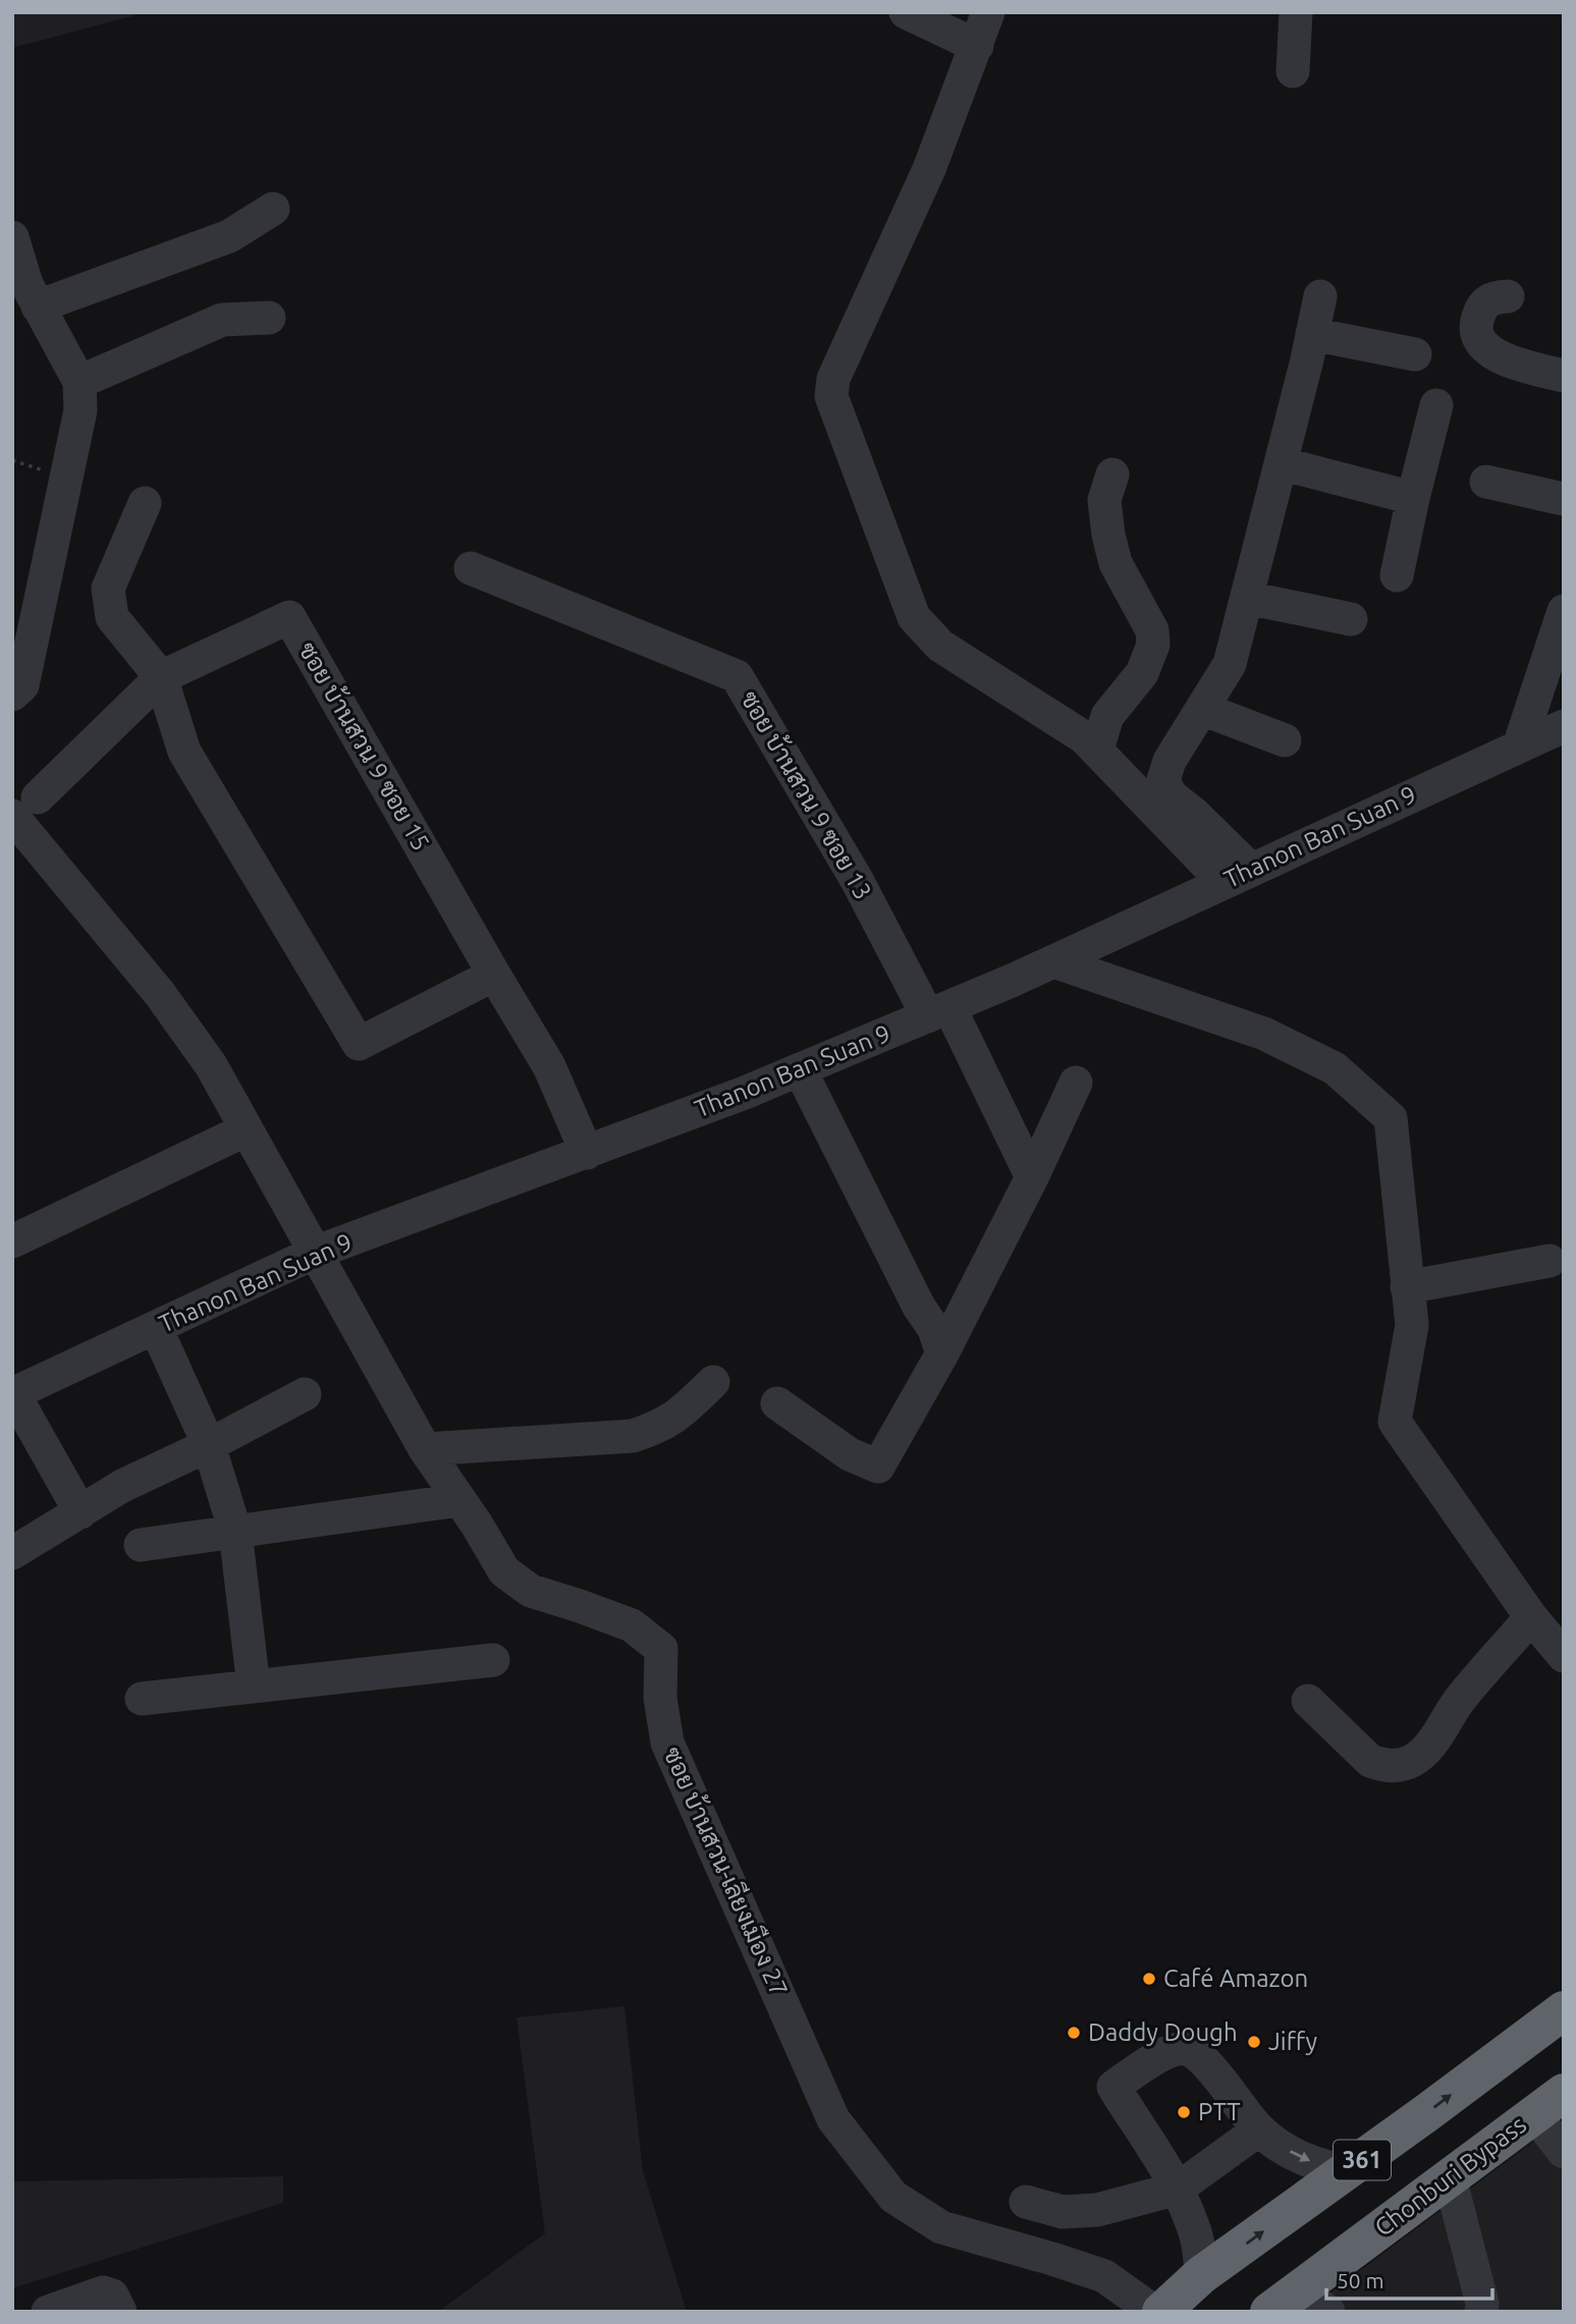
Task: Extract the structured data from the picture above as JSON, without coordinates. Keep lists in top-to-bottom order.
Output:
{
  "streets": {
    "highway": ["361", "Chonburi Bypass"],
    "street": [
      "ซอย บ้านสวน 9 ซอย 15",
      "ซอย บ้านสวน 9 ซอย 13",
      "Thanon Ban Suan 9",
      "ซอย บ้านสวน-เลียงเมือง 27"
    ]
  },
  "crossings": [
    ["ซอย บ้านสวน 9 ซอย 15", "Thanon Ban Suan 9"],
    ["ซอย บ้านสวน 9 ซอย 15", "ซอย บ้านสวน-เลียงเมือง 27"],
    ["ซอย บ้านสวน 9 ซอย 13", "Thanon Ban Suan 9"],
    ["Thanon Ban Suan 9", "ซอย บ้านสวน-เลียงเมือง 27"]
  ],
  "places": [
    "Café Amazon",
    "Daddy Dough",
    "Jiffy",
    "PTT"
  ],
  "scale_bar": "50 m"
}
